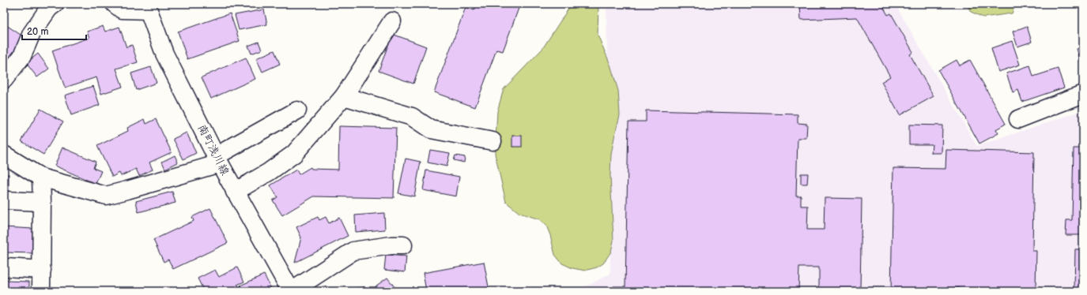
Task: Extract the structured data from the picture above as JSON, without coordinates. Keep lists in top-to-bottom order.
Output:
{
  "streets": {
    "street": ["南町浅川線"]
  },
  "scale_bar": "20 m"
}
